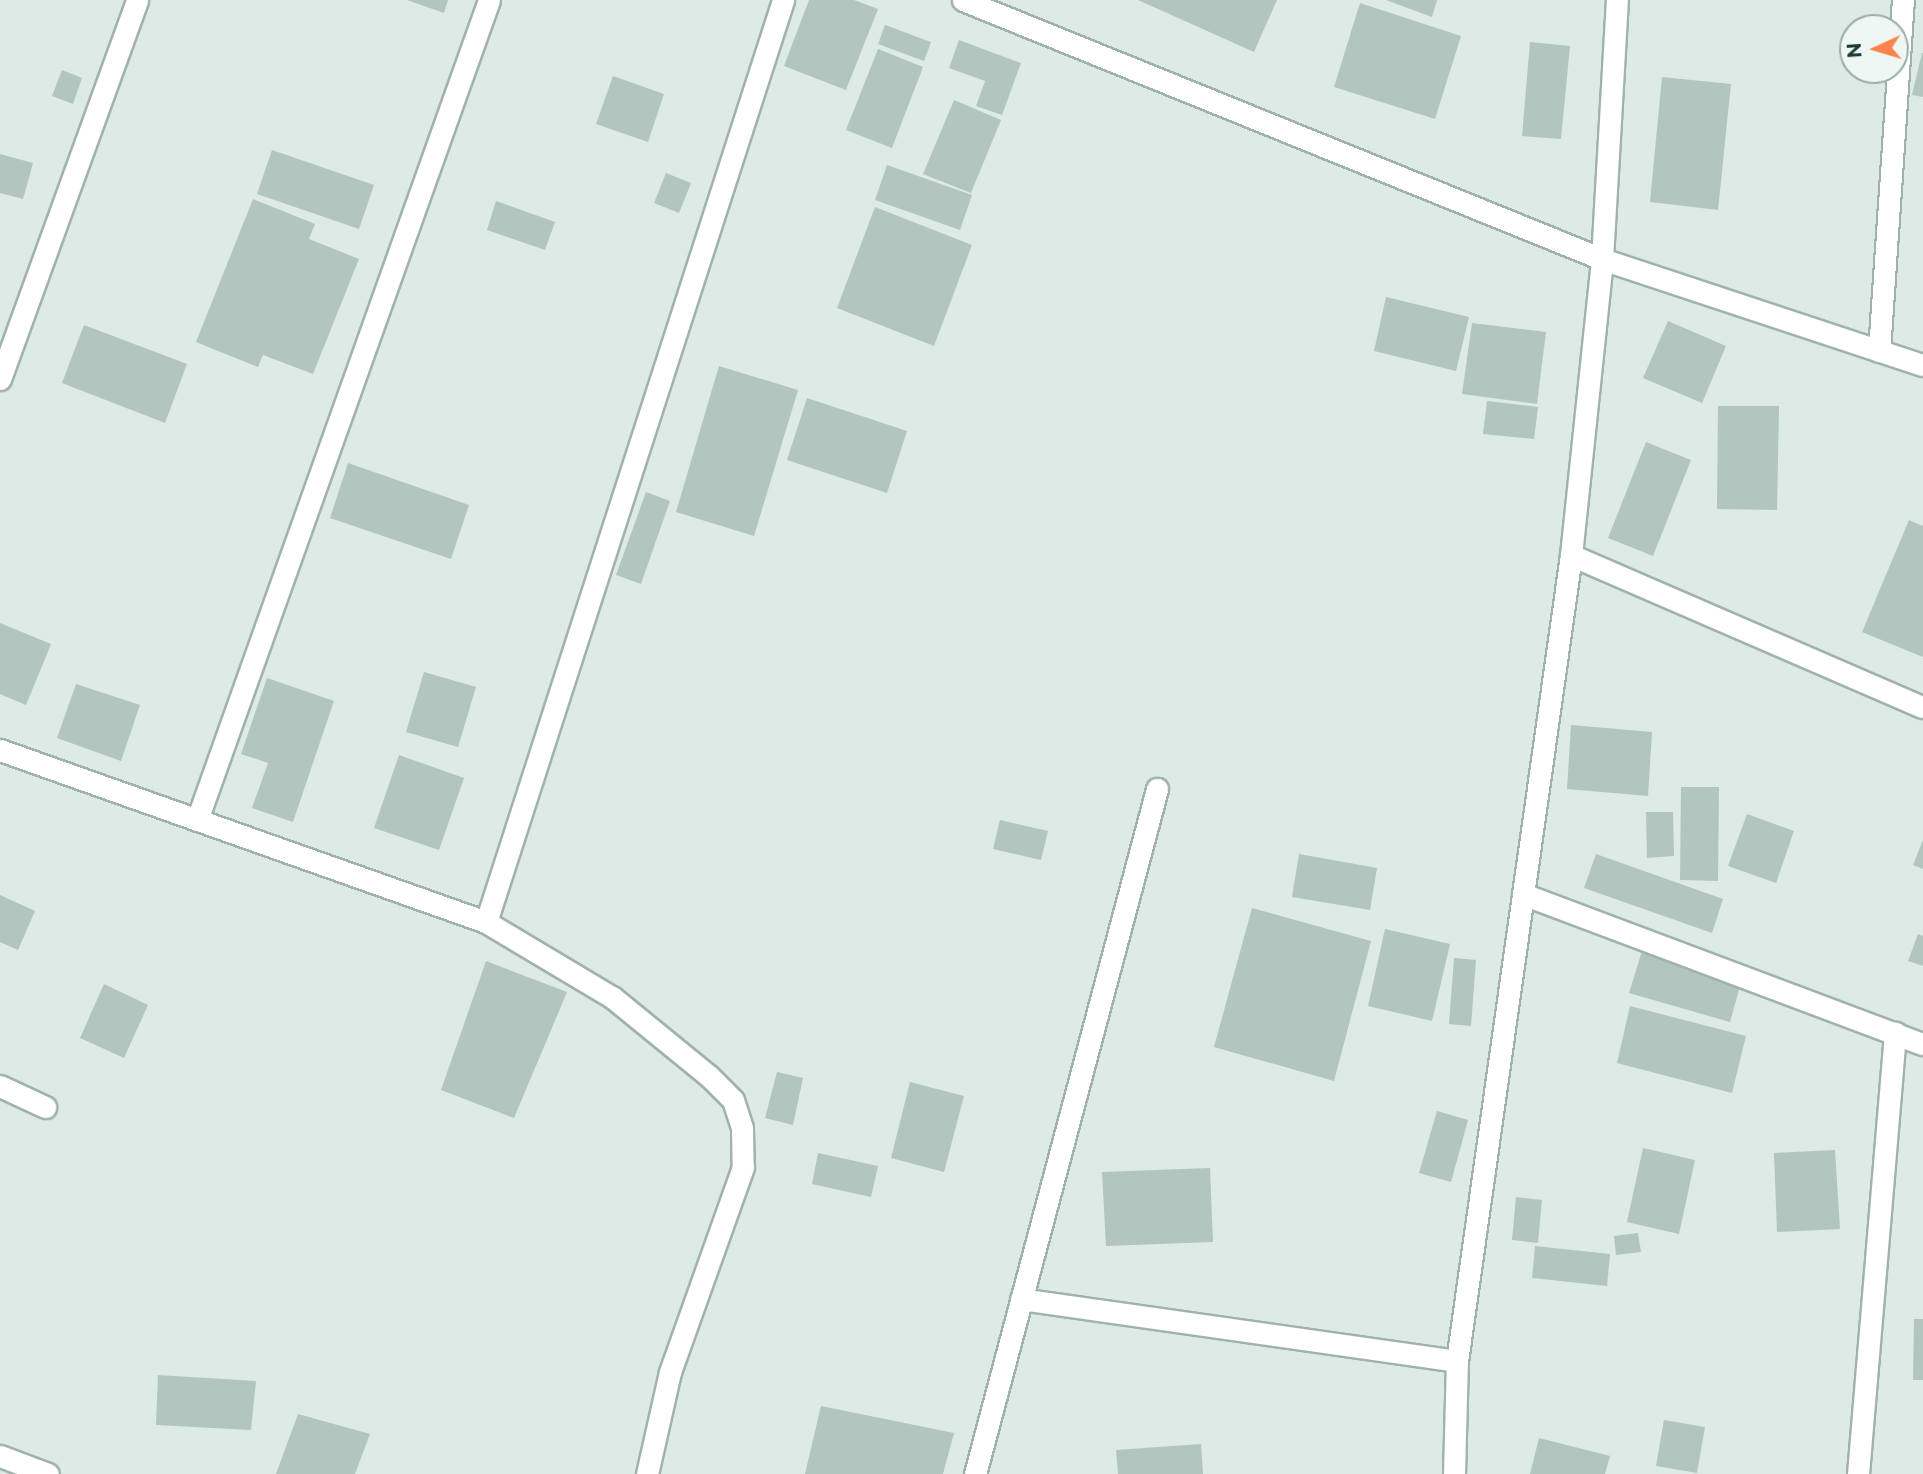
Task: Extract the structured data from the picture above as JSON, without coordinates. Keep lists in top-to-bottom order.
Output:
{
  "north": "left"
}
